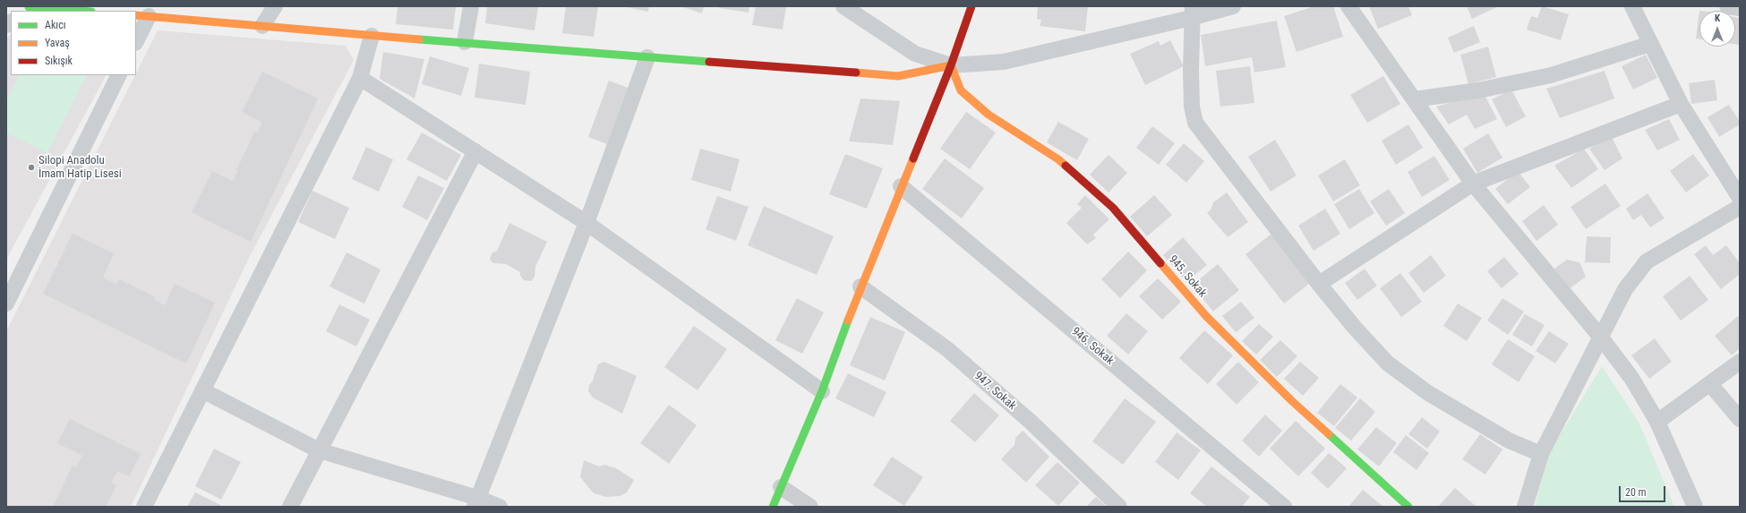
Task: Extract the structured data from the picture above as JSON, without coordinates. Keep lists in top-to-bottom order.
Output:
{
  "streets": {
    "street": ["945. Sokak", "946. Sokak", "947. Sokak"]
  },
  "places": ["Silopi Anadolu İmam Hatip Lisesi"],
  "legend": ["Akıcı", "Yavaş", "Sıkışık"],
  "scale_bar": "20 m",
  "north": "top"
}
